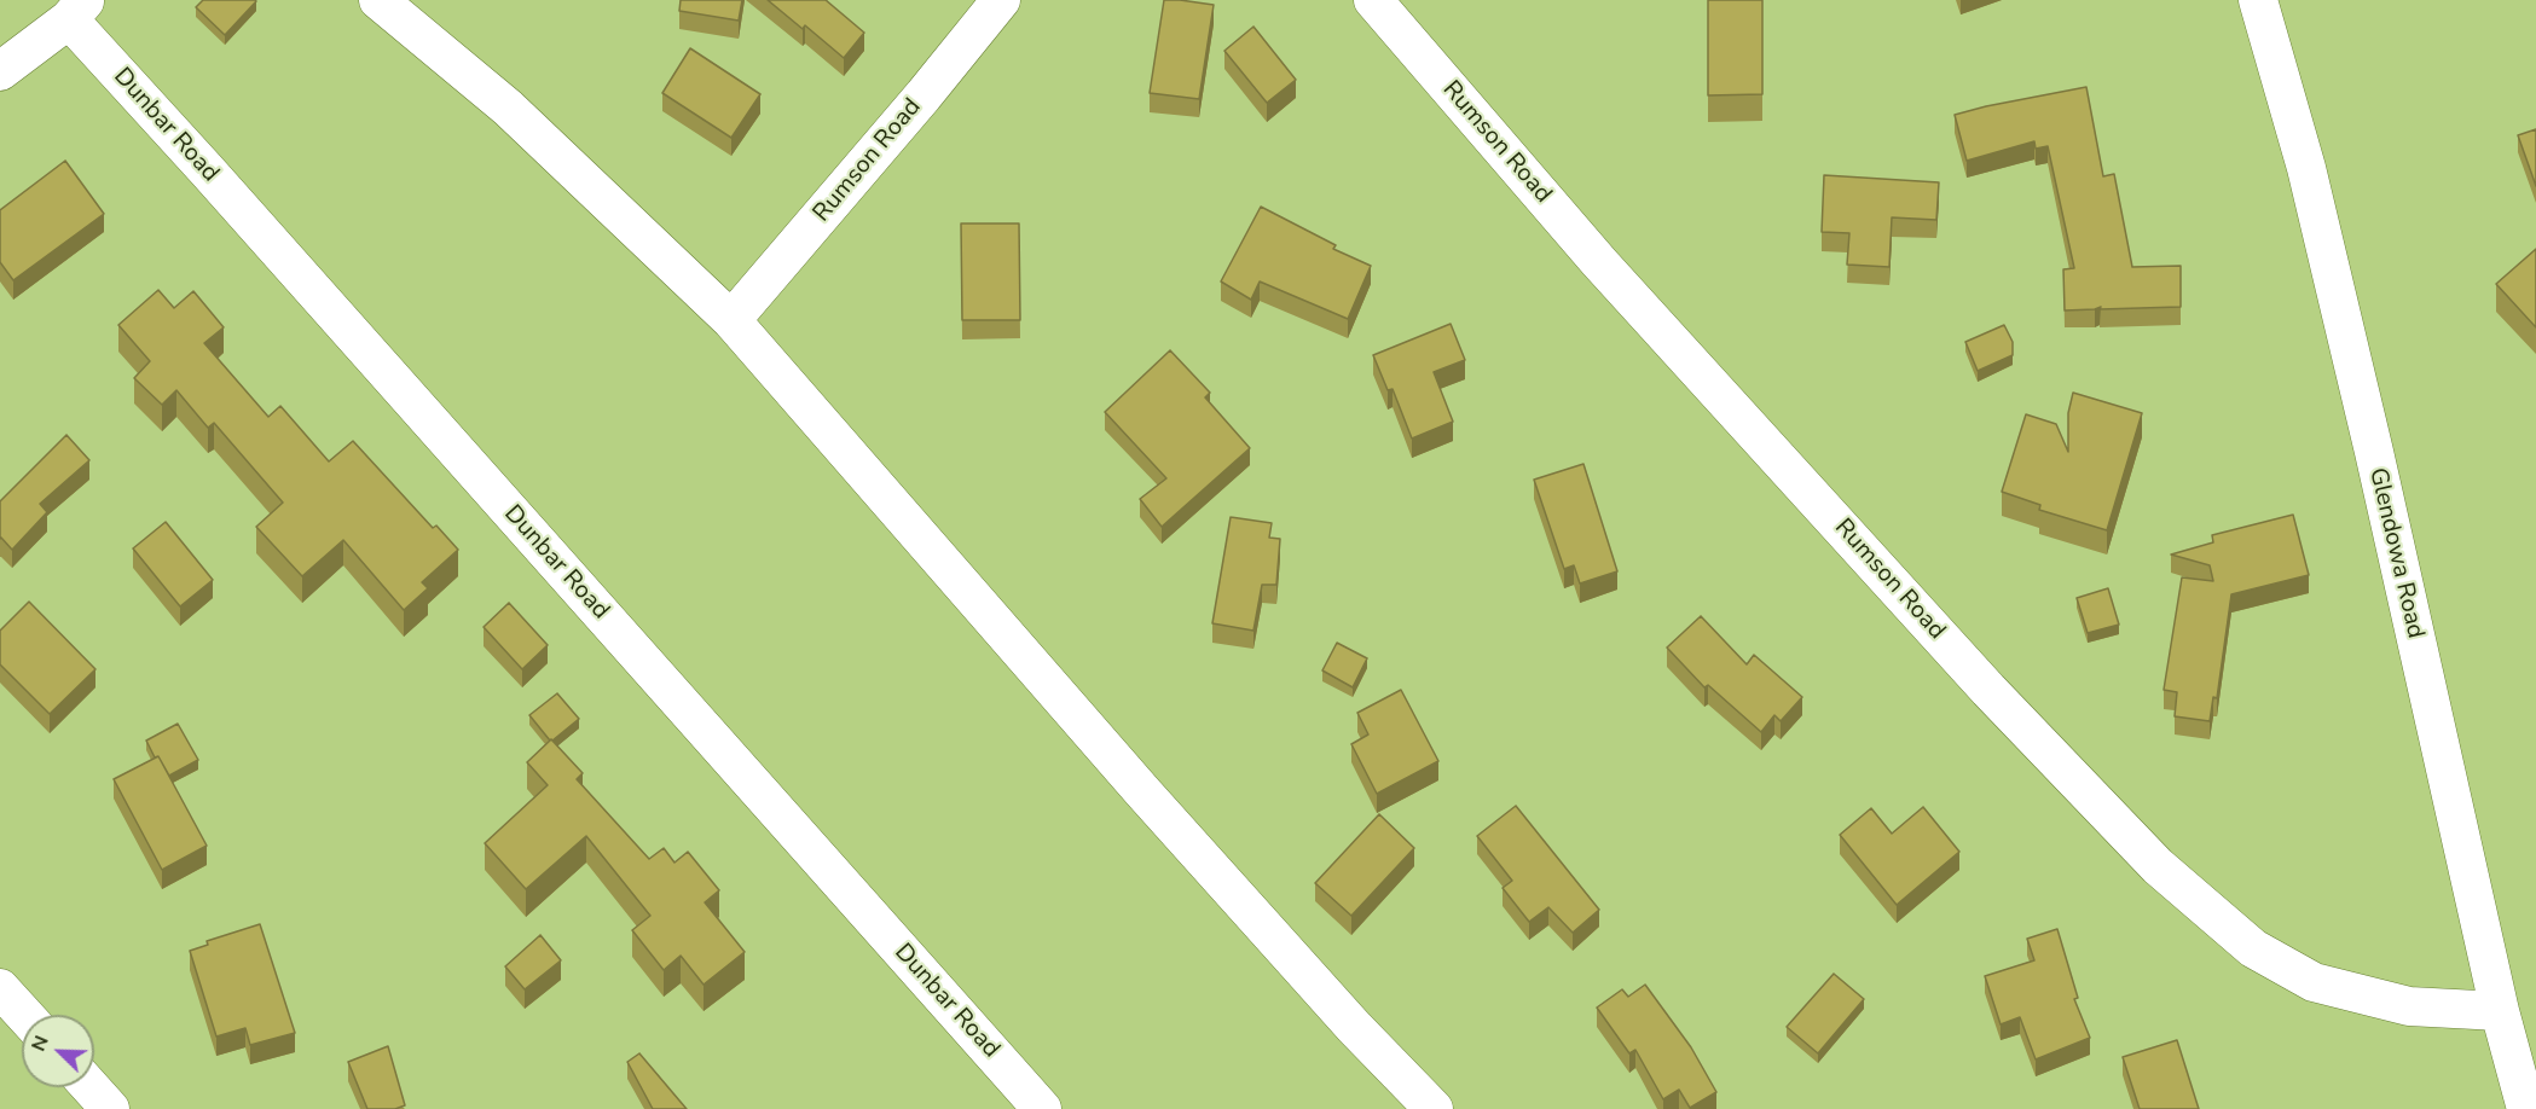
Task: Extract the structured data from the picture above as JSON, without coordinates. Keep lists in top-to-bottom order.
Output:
{
  "streets": {
    "street": ["Dunbar Road", "Rumson Road", "Glendowa Road"]
  },
  "crossings": [
    ["Rumson Road", "Glendowa Road"]
  ],
  "north": "top left"
}
